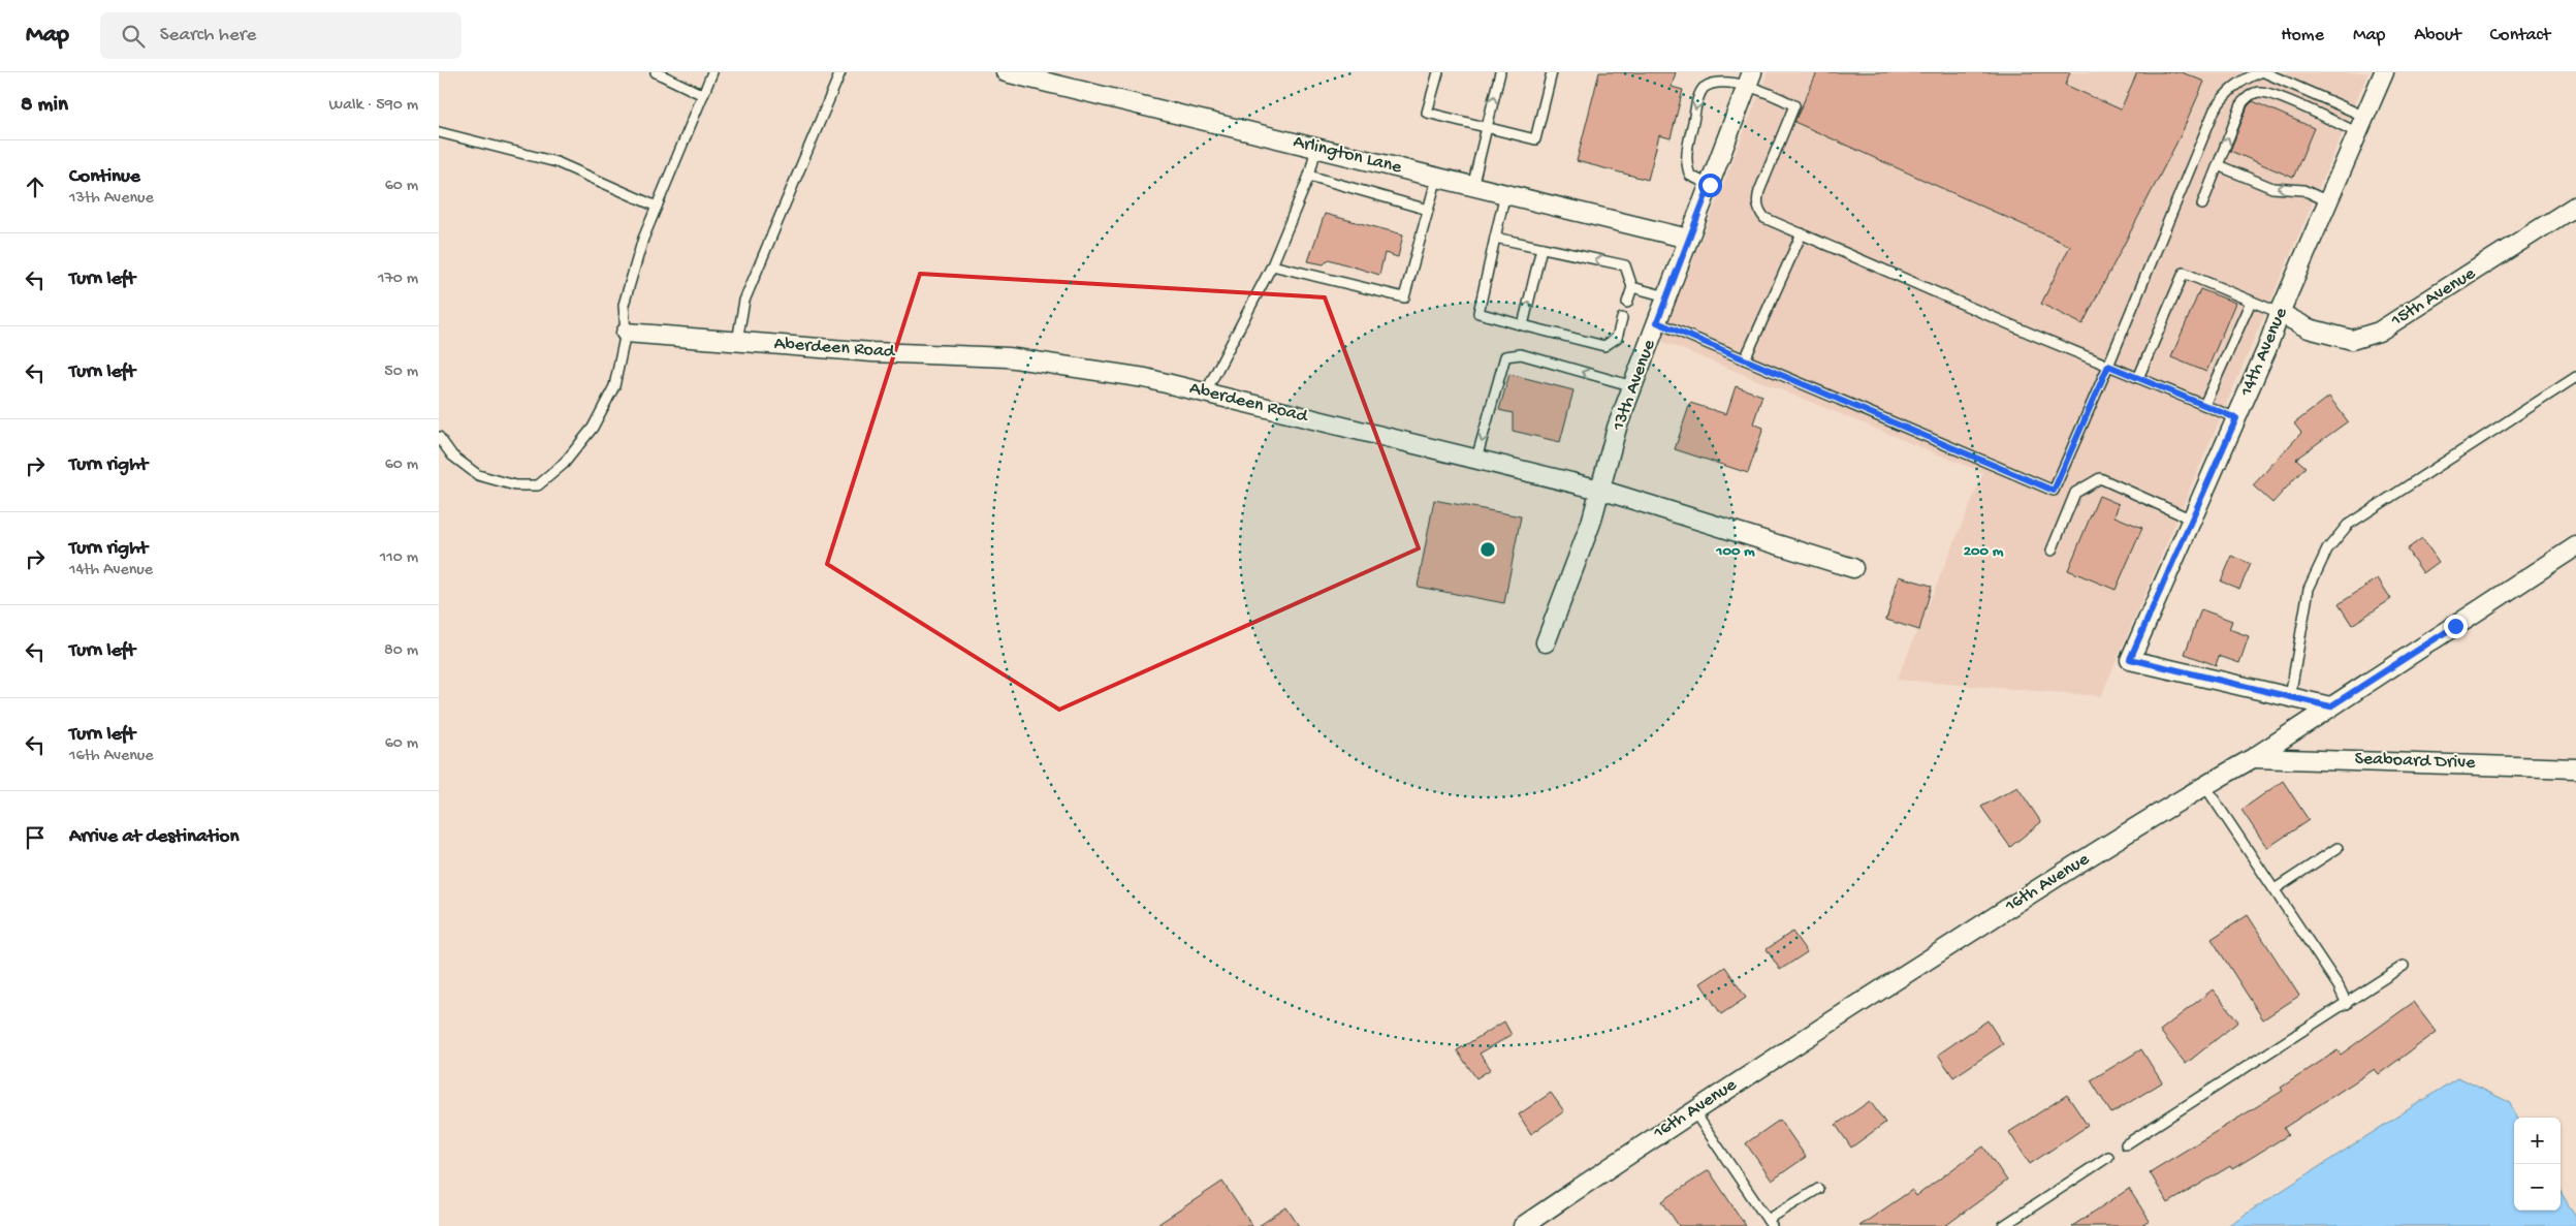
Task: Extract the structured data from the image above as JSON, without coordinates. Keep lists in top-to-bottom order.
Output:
{
  "streets": {
    "street": [
      "Arlington Lane",
      "15th Avenue",
      "Aberdeen Road",
      "14th Avenue",
      "13th Avenue",
      "Seaboard Drive",
      "16th Avenue"
    ]
  },
  "crossings": [
    ["Arlington Lane", "13th Avenue"],
    ["15th Avenue", "14th Avenue"],
    ["Aberdeen Road", "13th Avenue"],
    ["Seaboard Drive", "16th Avenue"]
  ],
  "page": {
    "header": "Map",
    "search": "Search here",
    "nav": [
      "Home",
      "Map",
      "About",
      "Contact"
    ],
    "heading": ["8 min", "Walk · 590 m"],
    "list": [
      ["Continue", "13th Avenue", "60 m"],
      ["Turn left", "170 m"],
      ["Turn left", "50 m"],
      ["Turn right", "60 m"],
      ["Turn right", "14th Avenue", "110 m"],
      ["Turn left", "80 m"],
      ["Turn left", "16th Avenue", "60 m"],
      "Arrive at destination"
    ],
    "map_buttons": ["+", "−"]
  },
  "rings": ["100 m", "200 m"]
}
